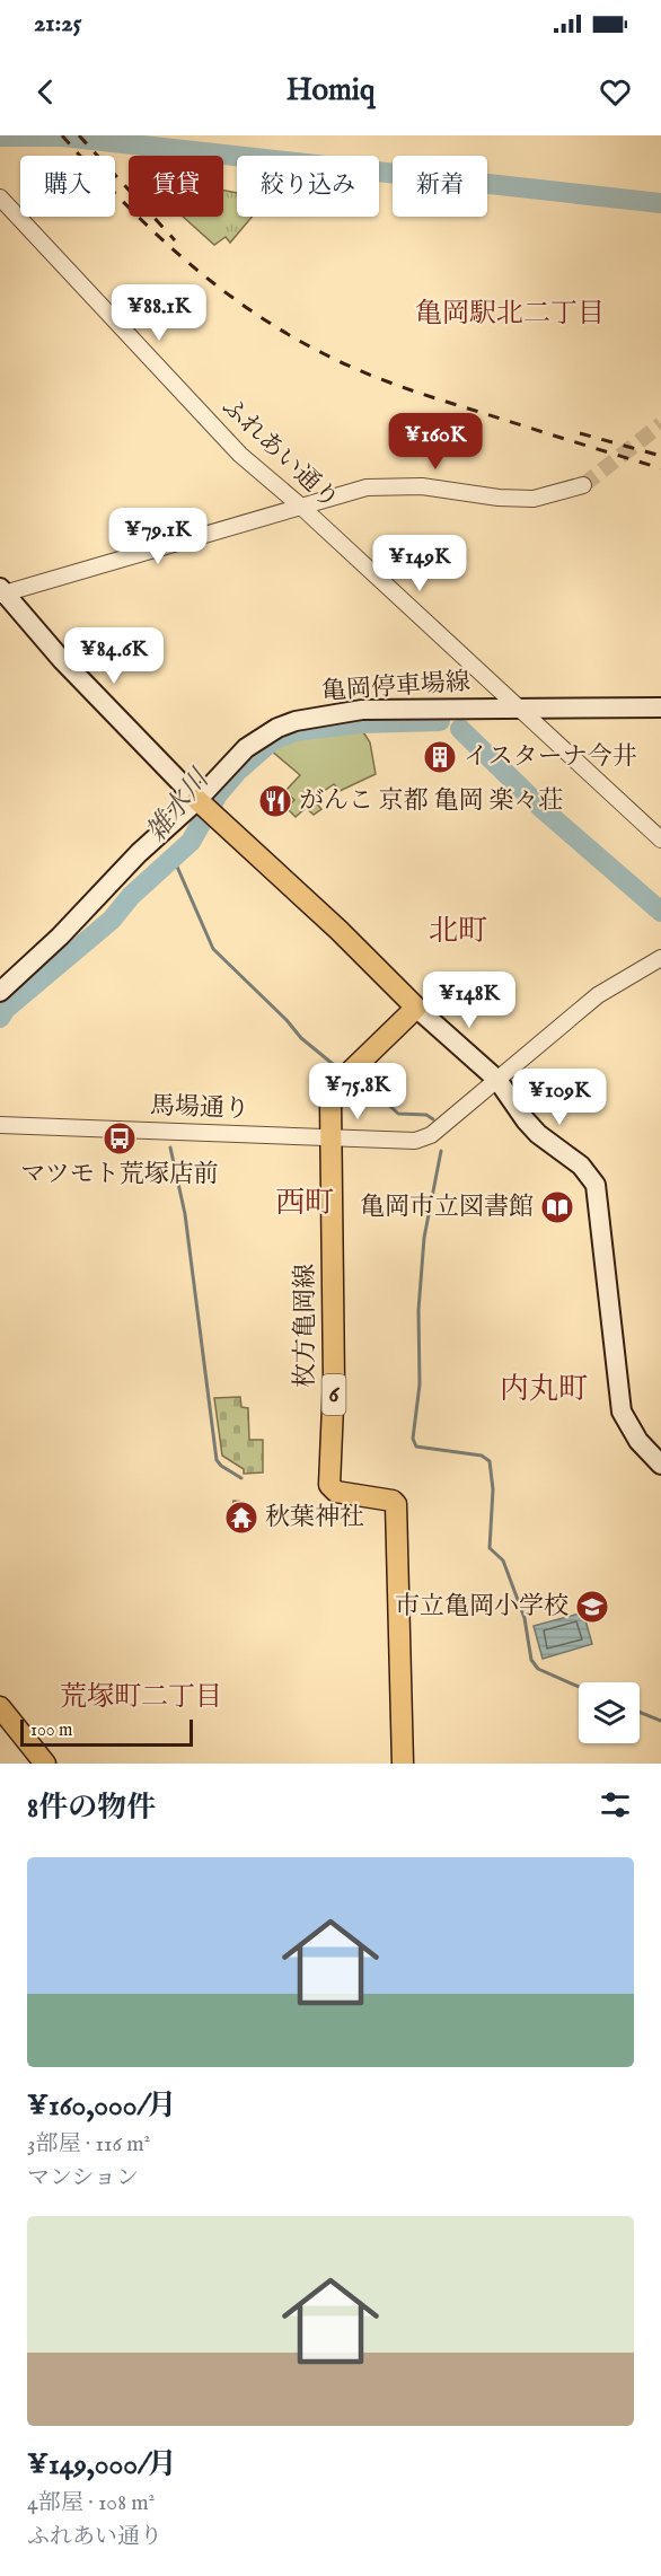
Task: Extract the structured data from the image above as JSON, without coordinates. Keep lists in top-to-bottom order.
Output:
{
  "streets": {
    "main road": ["亀岡停車場線", "枚方亀岡線", "6"],
    "street": ["ふれあい通り", "馬場通り"]
  },
  "crossings": [
    ["ふれあい通り", "亀岡停車場線"],
    ["馬場通り", "枚方亀岡線"]
  ],
  "districts": [
    "亀岡駅北二丁目",
    "北町",
    "西町",
    "内丸町",
    "荒塚町二丁目"
  ],
  "water": ["雑水川"],
  "places": {
    "building": ["イスターナ今井"],
    "restaurant": ["がんこ 京都 亀岡 楽々荘"],
    "bus stop": ["マツモト荒塚店前"],
    "library": ["亀岡市立図書館"],
    "temple": ["秋葉神社"],
    "school or university": ["市立亀岡小学校"]
  },
  "scale_bar": "100 m",
  "page": {
    "status": "21:25",
    "header": "Homiq",
    "chip": [
      "購入",
      "賃貸",
      "絞り込み",
      "新着"
    ],
    "price": [
      "¥88.1K",
      "¥160K",
      "¥79.1K",
      "¥149K",
      "¥84.6K",
      "¥148K",
      "¥75.8K",
      "¥109K"
    ],
    "scale": "100 m",
    "heading": "8件の物件",
    "list": [
      {
        "name": "¥160,000/月",
        "note": "3部屋 · 116 m² · マンション"
      },
      {
        "name": "¥149,000/月",
        "note": "4部屋 · 108 m² · ふれあい通り"
      }
    ]
  }
}
